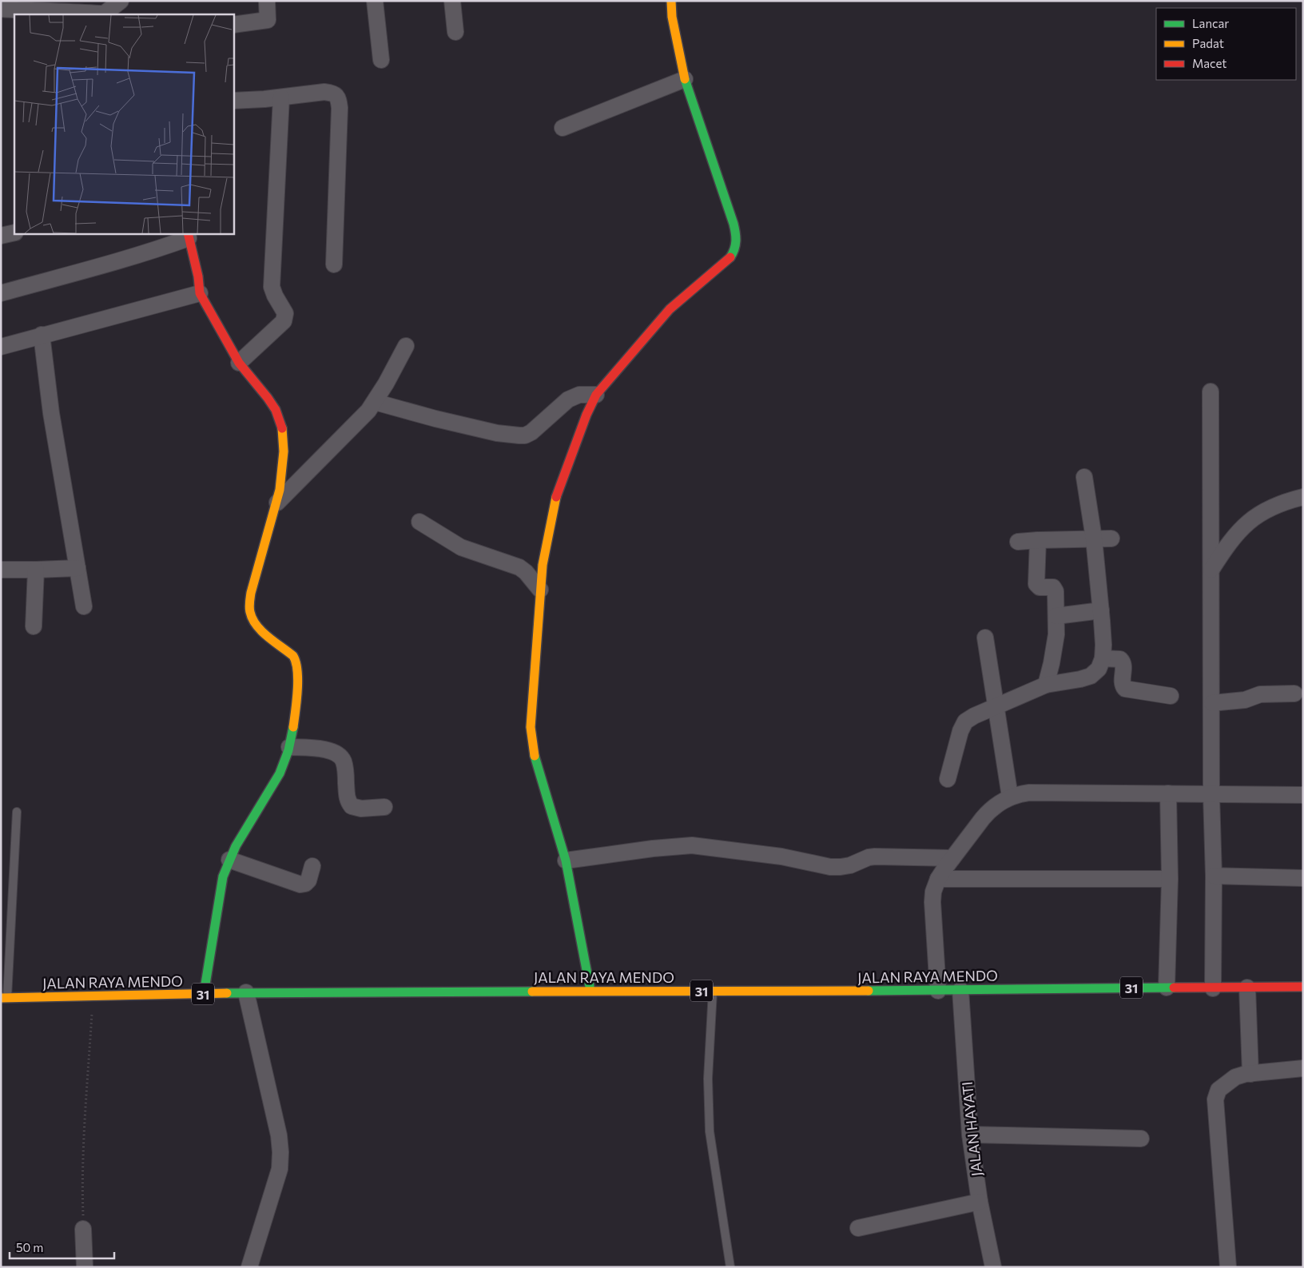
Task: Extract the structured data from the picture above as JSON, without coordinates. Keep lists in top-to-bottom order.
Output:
{
  "streets": {
    "main road": ["JALAN RAYA MENDO", "31"],
    "street": ["JALAN HAYATI"]
  },
  "crossings": [
    ["JALAN RAYA MENDO", "JALAN HAYATI"]
  ],
  "legend": ["Lancar", "Padat", "Macet"],
  "scale_bar": "50 m"
}
